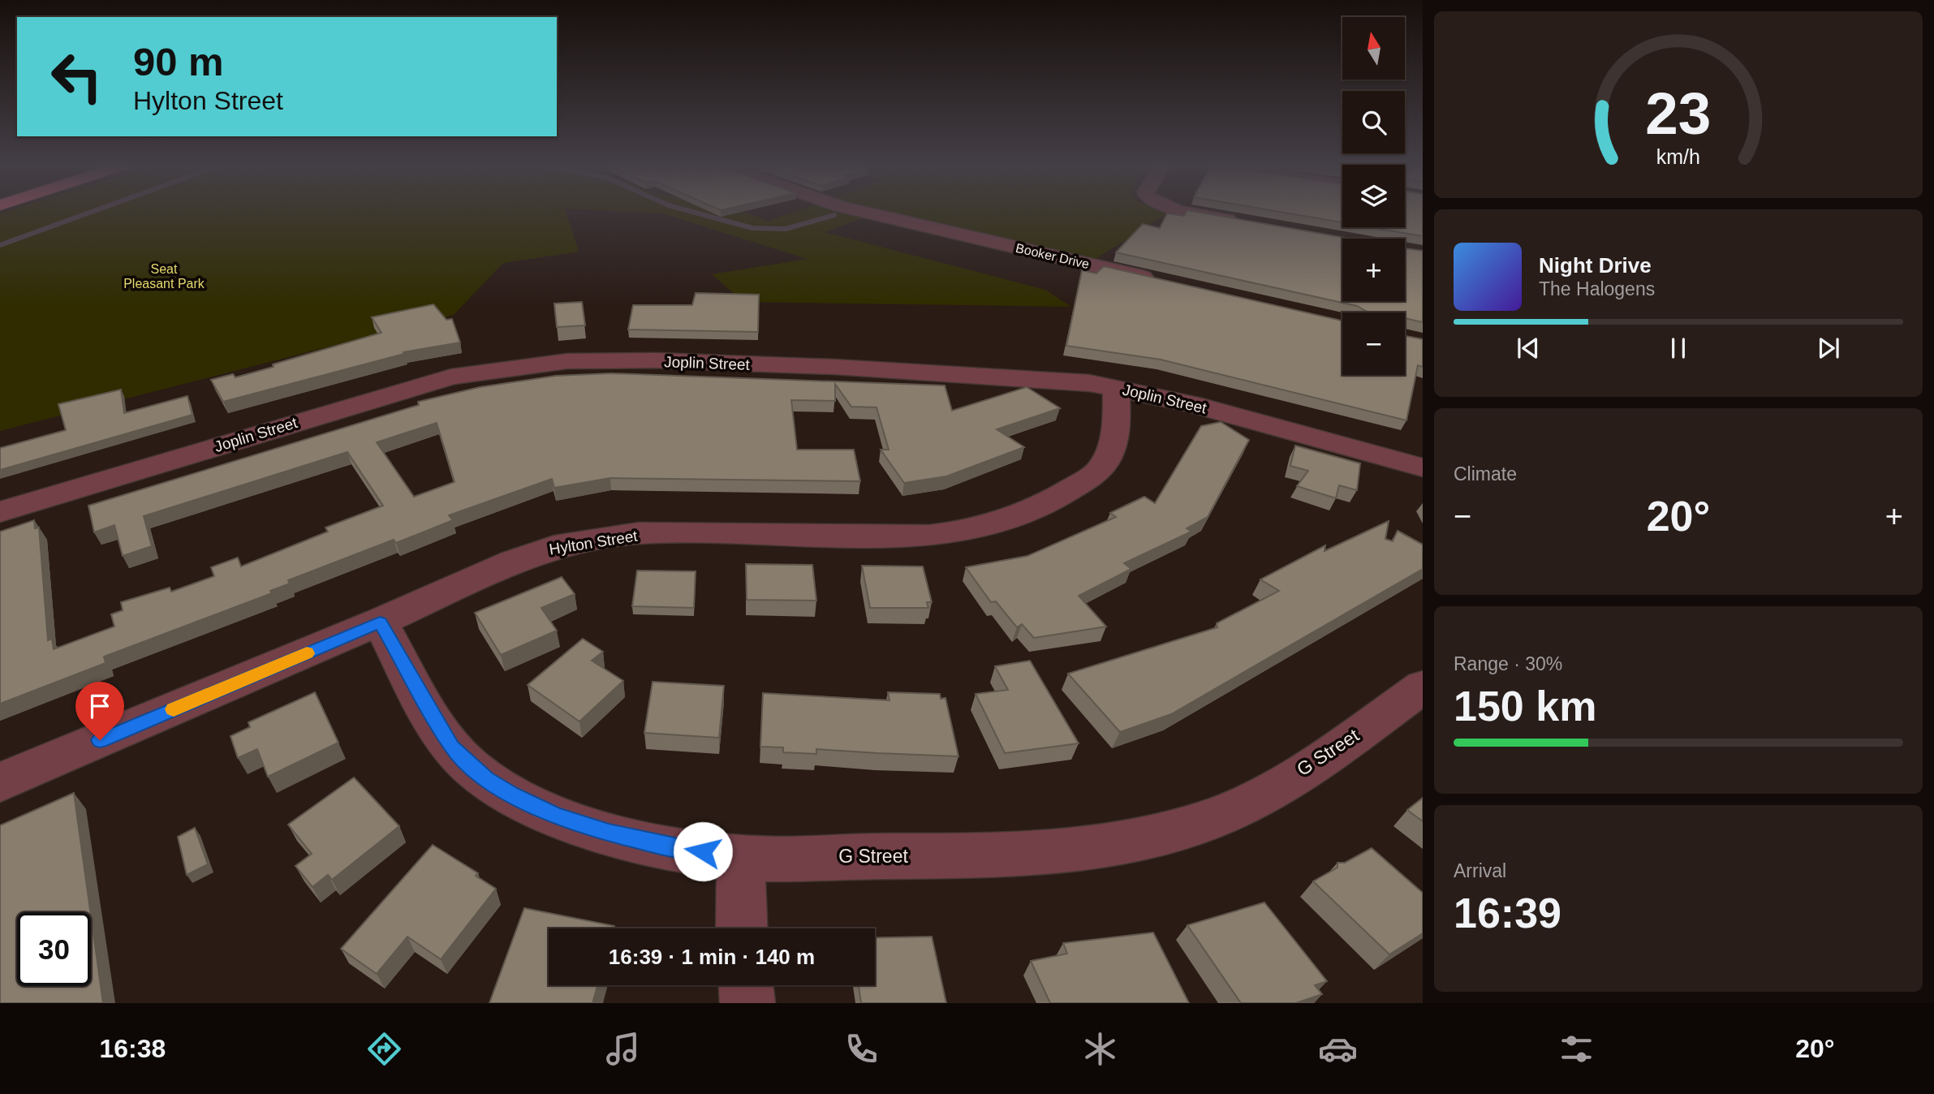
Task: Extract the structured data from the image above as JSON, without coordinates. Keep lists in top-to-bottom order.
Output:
{
  "streets": {
    "street": [
      "Booker Drive",
      "Joplin Street",
      "Hylton Street",
      "G Street"
    ]
  },
  "crossings": [
    ["Joplin Street", "Hylton Street"],
    ["Hylton Street", "G Street"]
  ],
  "parks": ["Seat Pleasant Park"],
  "north": "top",
  "page": {
    "map_buttons": ["+", "−"],
    "turn": ["90 m", "Hylton Street"],
    "song": ["Night Drive", "The Halogens"],
    "tile": [
      "Climate",
      ["Range · 30%", "150 km"],
      ["Arrival", "16:39"]
    ],
    "heat": ["−", "20°", "+"],
    "limit": "30",
    "trip": "16:39 · 1 min · 140 m",
    "tabs": ["16:38", "20°"],
    "gauge": ["23", "km/h"]
  }
}
